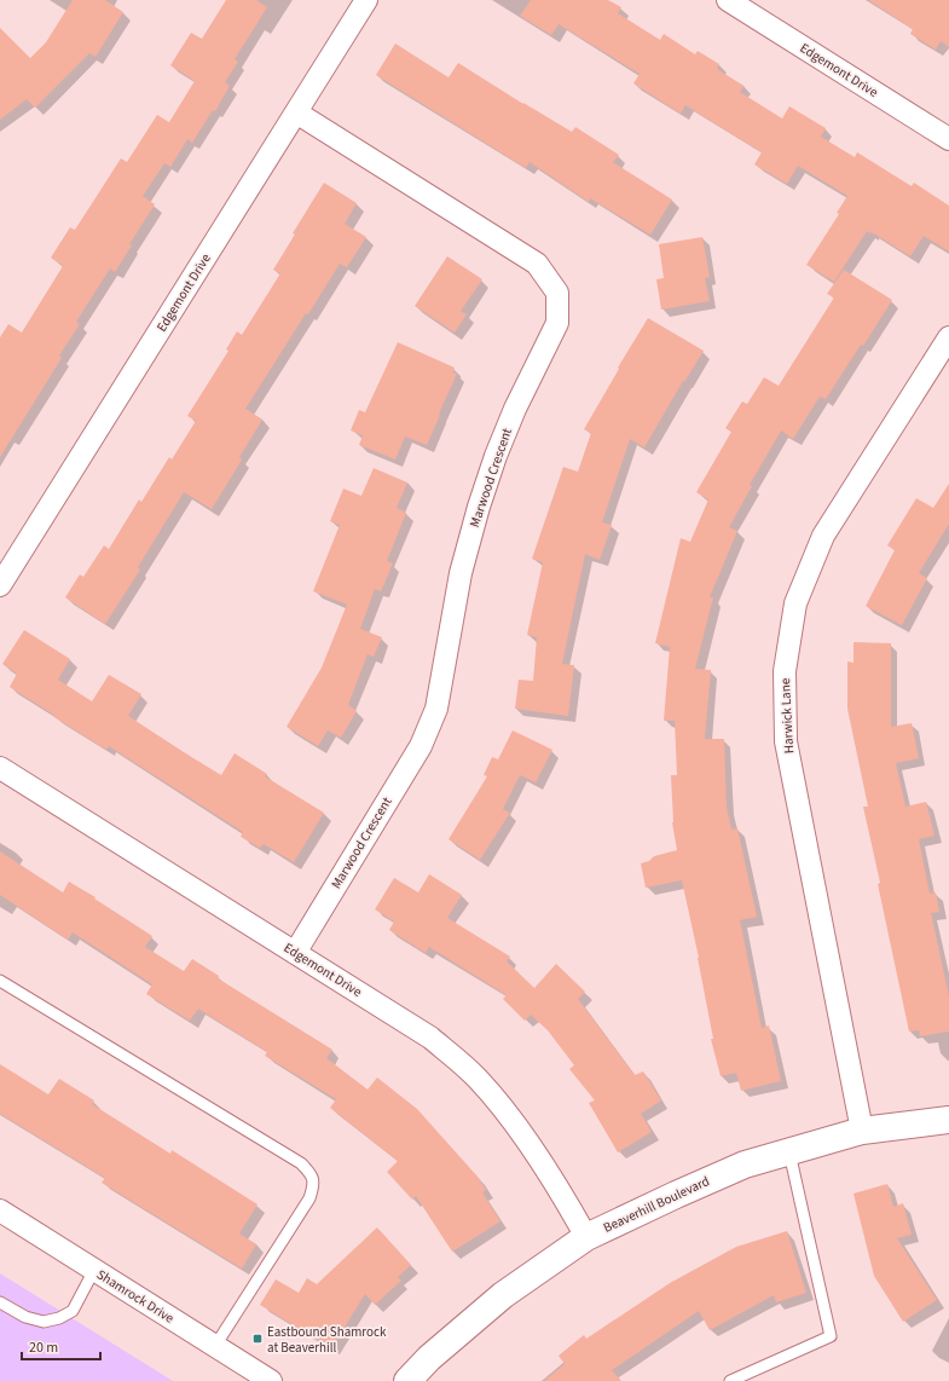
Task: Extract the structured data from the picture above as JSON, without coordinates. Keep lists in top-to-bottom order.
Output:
{
  "streets": {
    "street": [
      "Edgemont Drive",
      "Marwood Crescent",
      "Harwick Lane",
      "Beaverhill Boulevard",
      "Shamrock Drive"
    ]
  },
  "crossings": [
    ["Edgemont Drive", "Marwood Crescent"],
    ["Edgemont Drive", "Beaverhill Boulevard"],
    ["Harwick Lane", "Beaverhill Boulevard"]
  ],
  "places": {
    "transit": ["Eastbound Shamrock at Beaverhill"]
  },
  "scale_bar": "20 m"
}
